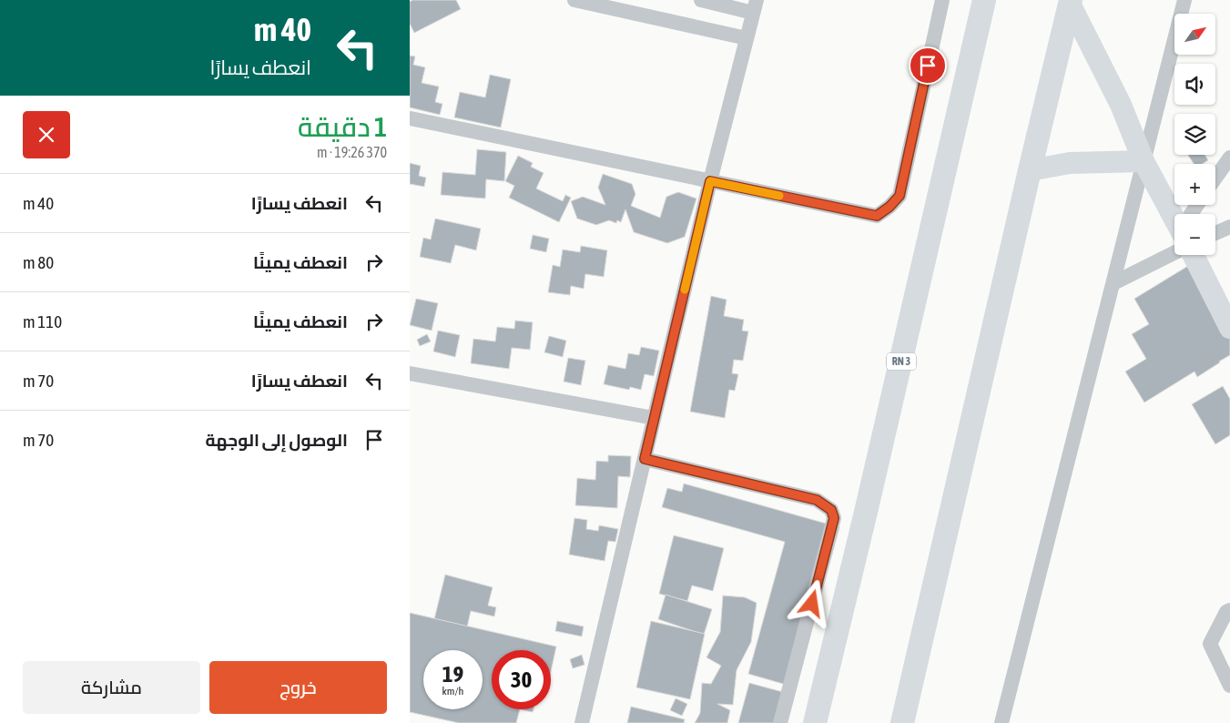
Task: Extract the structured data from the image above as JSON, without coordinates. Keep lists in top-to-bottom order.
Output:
{
  "streets": {
    "main road": ["RN 3"]
  },
  "north": "top right",
  "page": {
    "turn": ["40 m", "انعطف يسارًا"],
    "map_buttons": ["+", "−"],
    "heading": ["1 دقيقة", "370 m · 19:26"],
    "list": [
      {
        "name": "انعطف يسارًا",
        "value": "40 m"
      },
      {
        "name": "انعطف يمينًا",
        "value": "80 m"
      },
      {
        "name": "انعطف يمينًا",
        "value": "110 m"
      },
      {
        "name": "انعطف يسارًا",
        "value": "70 m"
      },
      {
        "name": "الوصول إلى الوجهة",
        "value": "70 m"
      }
    ],
    "speed": "19 km/h",
    "limit": "30",
    "buttons": ["خروج", "مشاركة"]
  }
}
